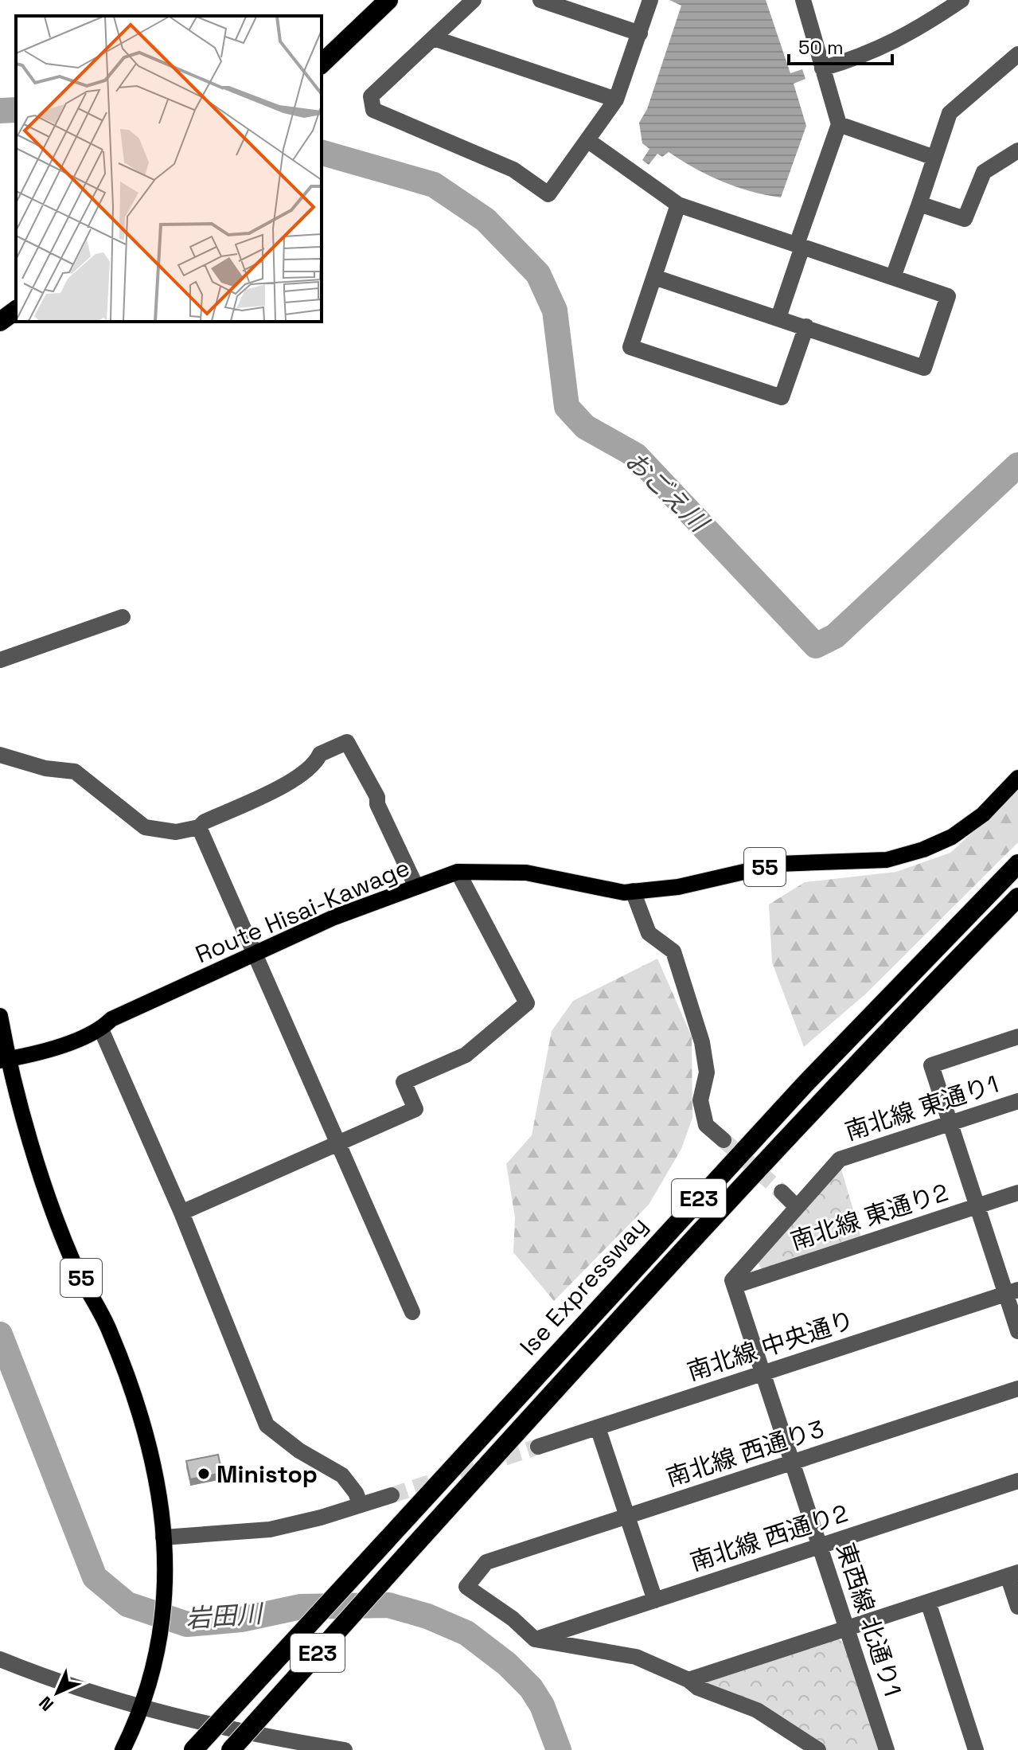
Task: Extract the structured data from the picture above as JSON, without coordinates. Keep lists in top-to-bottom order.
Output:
{
  "streets": {
    "highway": ["E23", "Ise Expressway"],
    "main road": ["55", "Route Hisai-Kawage"],
    "street": [
      "南北線 東通り1",
      "南北線 東通り2",
      "南北線 中央通り",
      "南北線 西通り3",
      "南北線 西通り2",
      "東西線 北通り1"
    ]
  },
  "crossings": [
    ["55", "Route Hisai-Kawage"],
    ["南北線 東通り2", "東西線 北通り1"],
    ["南北線 中央通り", "東西線 北通り1"],
    ["南北線 西通り3", "南北線 西通り2"],
    ["南北線 西通り3", "東西線 北通り1"],
    ["南北線 西通り2", "東西線 北通り1"]
  ],
  "water": ["おごえ川", "岩田川"],
  "places": ["Ministop"],
  "scale_bar": "50 m",
  "north": "bottom left"
}
